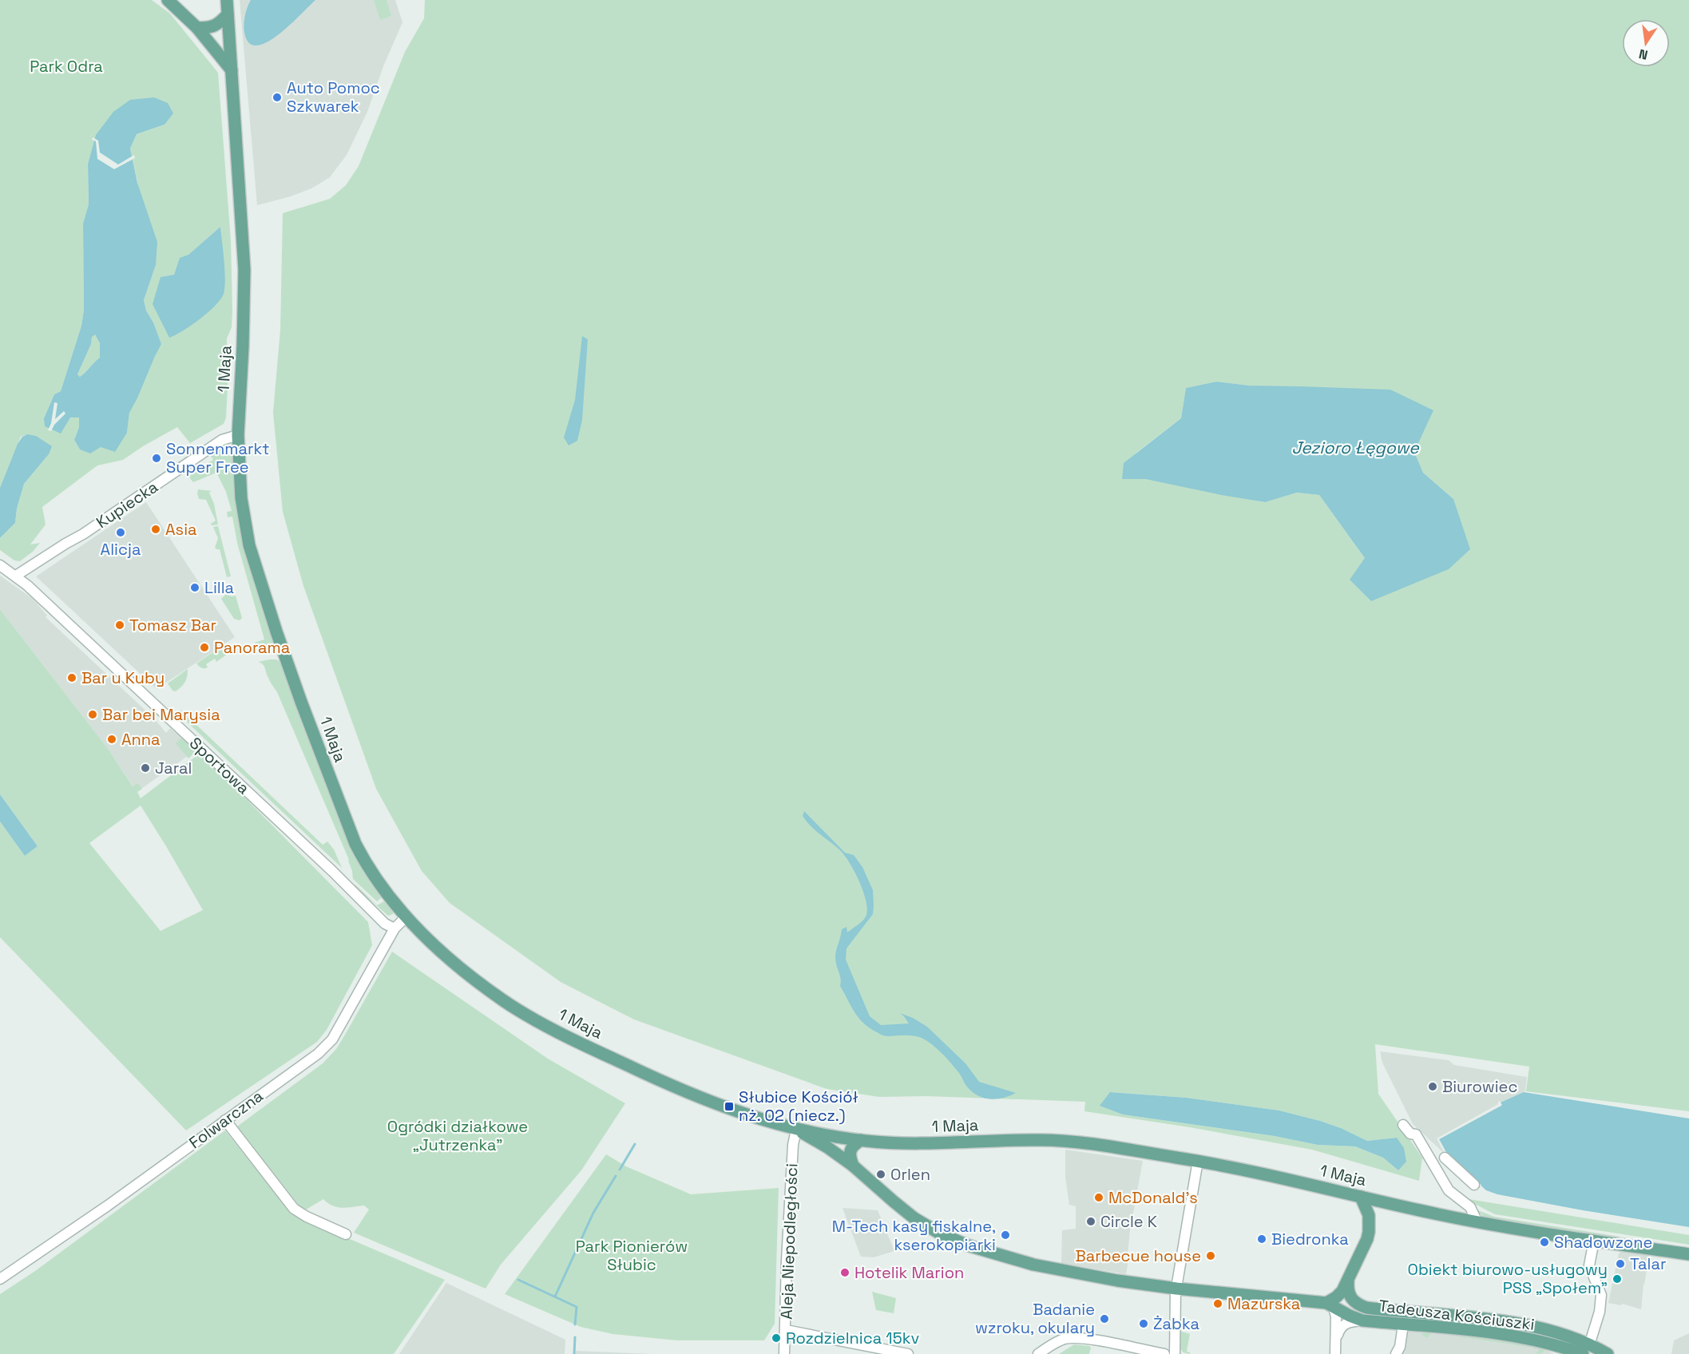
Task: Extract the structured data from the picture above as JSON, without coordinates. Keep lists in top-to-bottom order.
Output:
{
  "streets": {
    "main road": ["1 Maja", "Tadeusza Kościuszki"],
    "street": [
      "Kupiecka",
      "Sportowa",
      "Folwarczna",
      "Aleja Niepodległości"
    ]
  },
  "crossings": [
    ["1 Maja", "Kupiecka"],
    ["1 Maja", "Folwarczna"],
    ["1 Maja", "Aleja Niepodległości"],
    ["1 Maja", "Tadeusza Kościuszki"],
    ["Kupiecka", "Sportowa"],
    ["Sportowa", "Folwarczna"],
    ["Aleja Niepodległości", "Tadeusza Kościuszki"]
  ],
  "water": ["Jezioro Łęgowe"],
  "parks": ["Park Odra", "Ogródki działkowe „Jutrzenka”", "Park Pionierów Słubic"],
  "places": {
    "other": [
      "Auto Pomoc Szkwarek",
      "Sonnenmarkt Super Free",
      "Asia",
      "Alicja",
      "Lilla",
      "Tomasz Bar",
      "Panorama",
      "Bar u Kuby",
      "Bar bei Marysia",
      "Anna",
      "Jaral",
      "Biurowiec",
      "Orlen",
      "McDonald's",
      "Circle K",
      "M-Tech kasy fiskalne, kserokopiarki",
      "Biedronka",
      "Shadowzone",
      "Barbecue house",
      "Talar",
      "Hotelik Marion",
      "Obiekt biurowo-usługowy PSS „Społem”",
      "Mazurska",
      "Badanie wzroku, okulary",
      "Żabka",
      "Rozdzielnica 15kv"
    ],
    "transit": ["Słubice Kościół nż. 02 (niecz.)"]
  },
  "north": "bottom"
}
